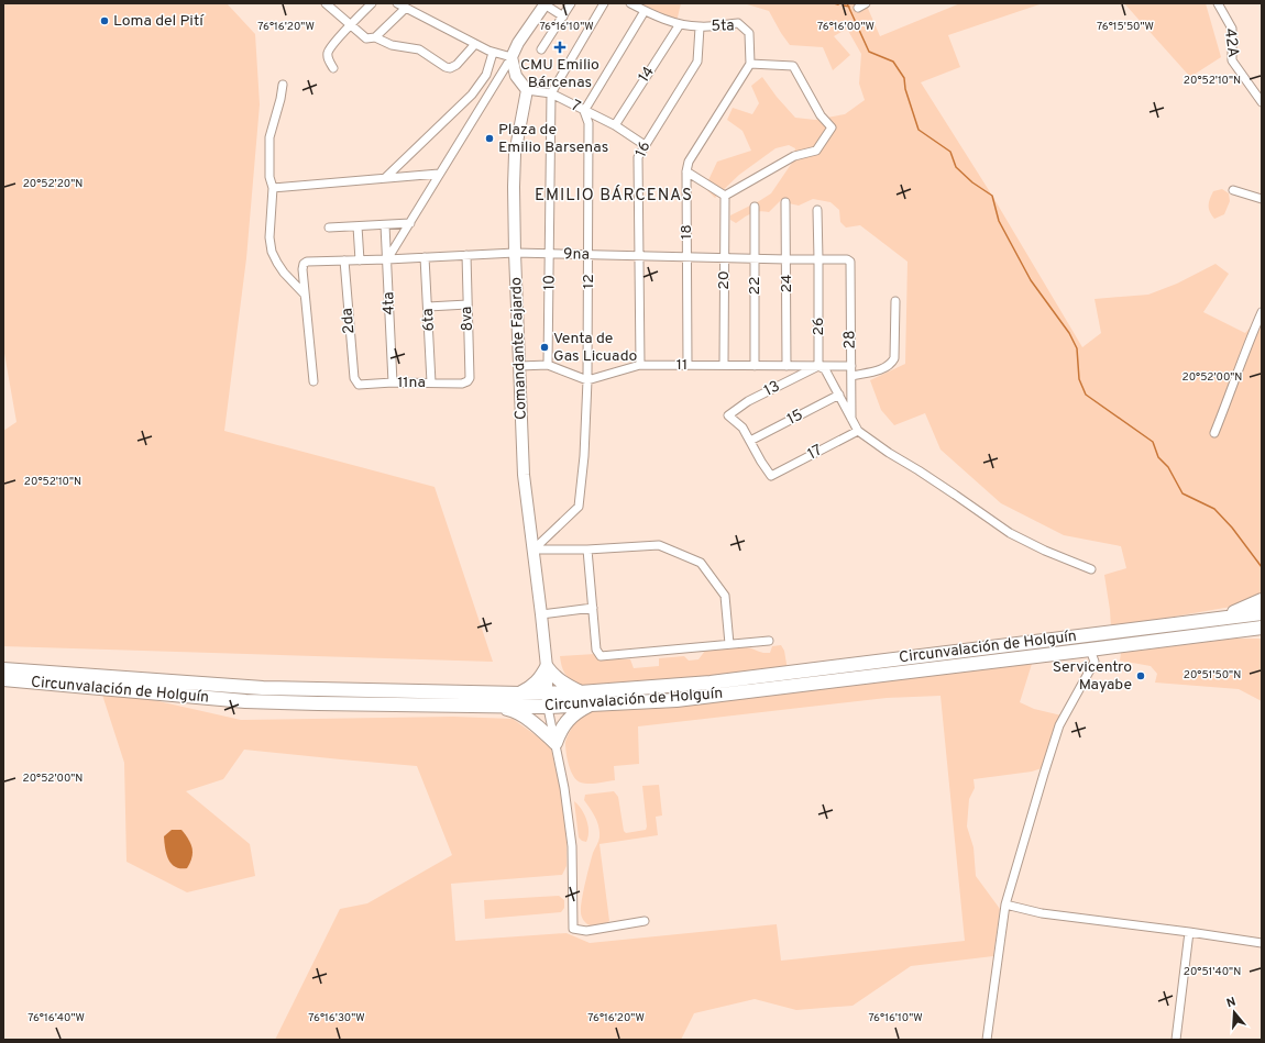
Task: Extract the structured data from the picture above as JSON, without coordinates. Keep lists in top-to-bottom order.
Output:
{
  "streets": {
    "highway": ["Circunvalación de Holguín"],
    "street": [
      "5ta",
      "42A",
      "14",
      "7",
      "16",
      "18",
      "9na",
      "20",
      "12",
      "10",
      "24",
      "22",
      "4ta",
      "8va",
      "6ta",
      "2da",
      "26",
      "28",
      "Comandante Fajardo",
      "11",
      "11na",
      "13",
      "15",
      "17"
    ]
  },
  "crossings": [
    ["5ta", "14"],
    ["5ta", "16"],
    ["5ta", "18"],
    ["14", "7"],
    ["7", "16"],
    ["7", "12"],
    ["7", "10"],
    ["7", "Comandante Fajardo"],
    ["16", "9na"],
    ["16", "11"],
    ["18", "9na"],
    ["18", "11"],
    ["9na", "20"],
    ["9na", "12"],
    ["9na", "10"],
    ["9na", "24"],
    ["9na", "22"],
    ["9na", "4ta"],
    ["9na", "8va"],
    ["9na", "6ta"],
    ["9na", "2da"],
    ["9na", "26"],
    ["9na", "28"],
    ["9na", "Comandante Fajardo"],
    ["20", "11"],
    ["12", "Comandante Fajardo"],
    ["12", "11"],
    ["24", "11"],
    ["22", "11"],
    ["4ta", "11na"],
    ["8va", "11na"],
    ["6ta", "11na"],
    ["2da", "11na"],
    ["26", "11"],
    ["26", "13"],
    ["28", "11"],
    ["Comandante Fajardo", "Circunvalación de Holguín"],
    ["11", "13"],
    ["13", "15"],
    ["13", "17"],
    ["15", "17"]
  ],
  "districts": ["EMILIO BÁRCENAS"],
  "places": {
    "other": [
      "Loma del Pití",
      "Plaza de Emilio Barsenas",
      "Venta de Gas Licuado",
      "Servicentro Mayabe"
    ],
    "health": ["CMU Emilio Bárcenas"]
  },
  "north": "top",
  "coordinates": [
    "76°16'20\"W",
    "76°16'10\"W",
    "76°16'00\"W",
    "76°15'50\"W",
    "20°52'10\"N",
    "20°52'20\"N",
    "20°52'00\"N",
    "20°51'50\"N",
    "20°51'40\"N",
    "76°16'40\"W",
    "76°16'30\"W"
  ]
}
